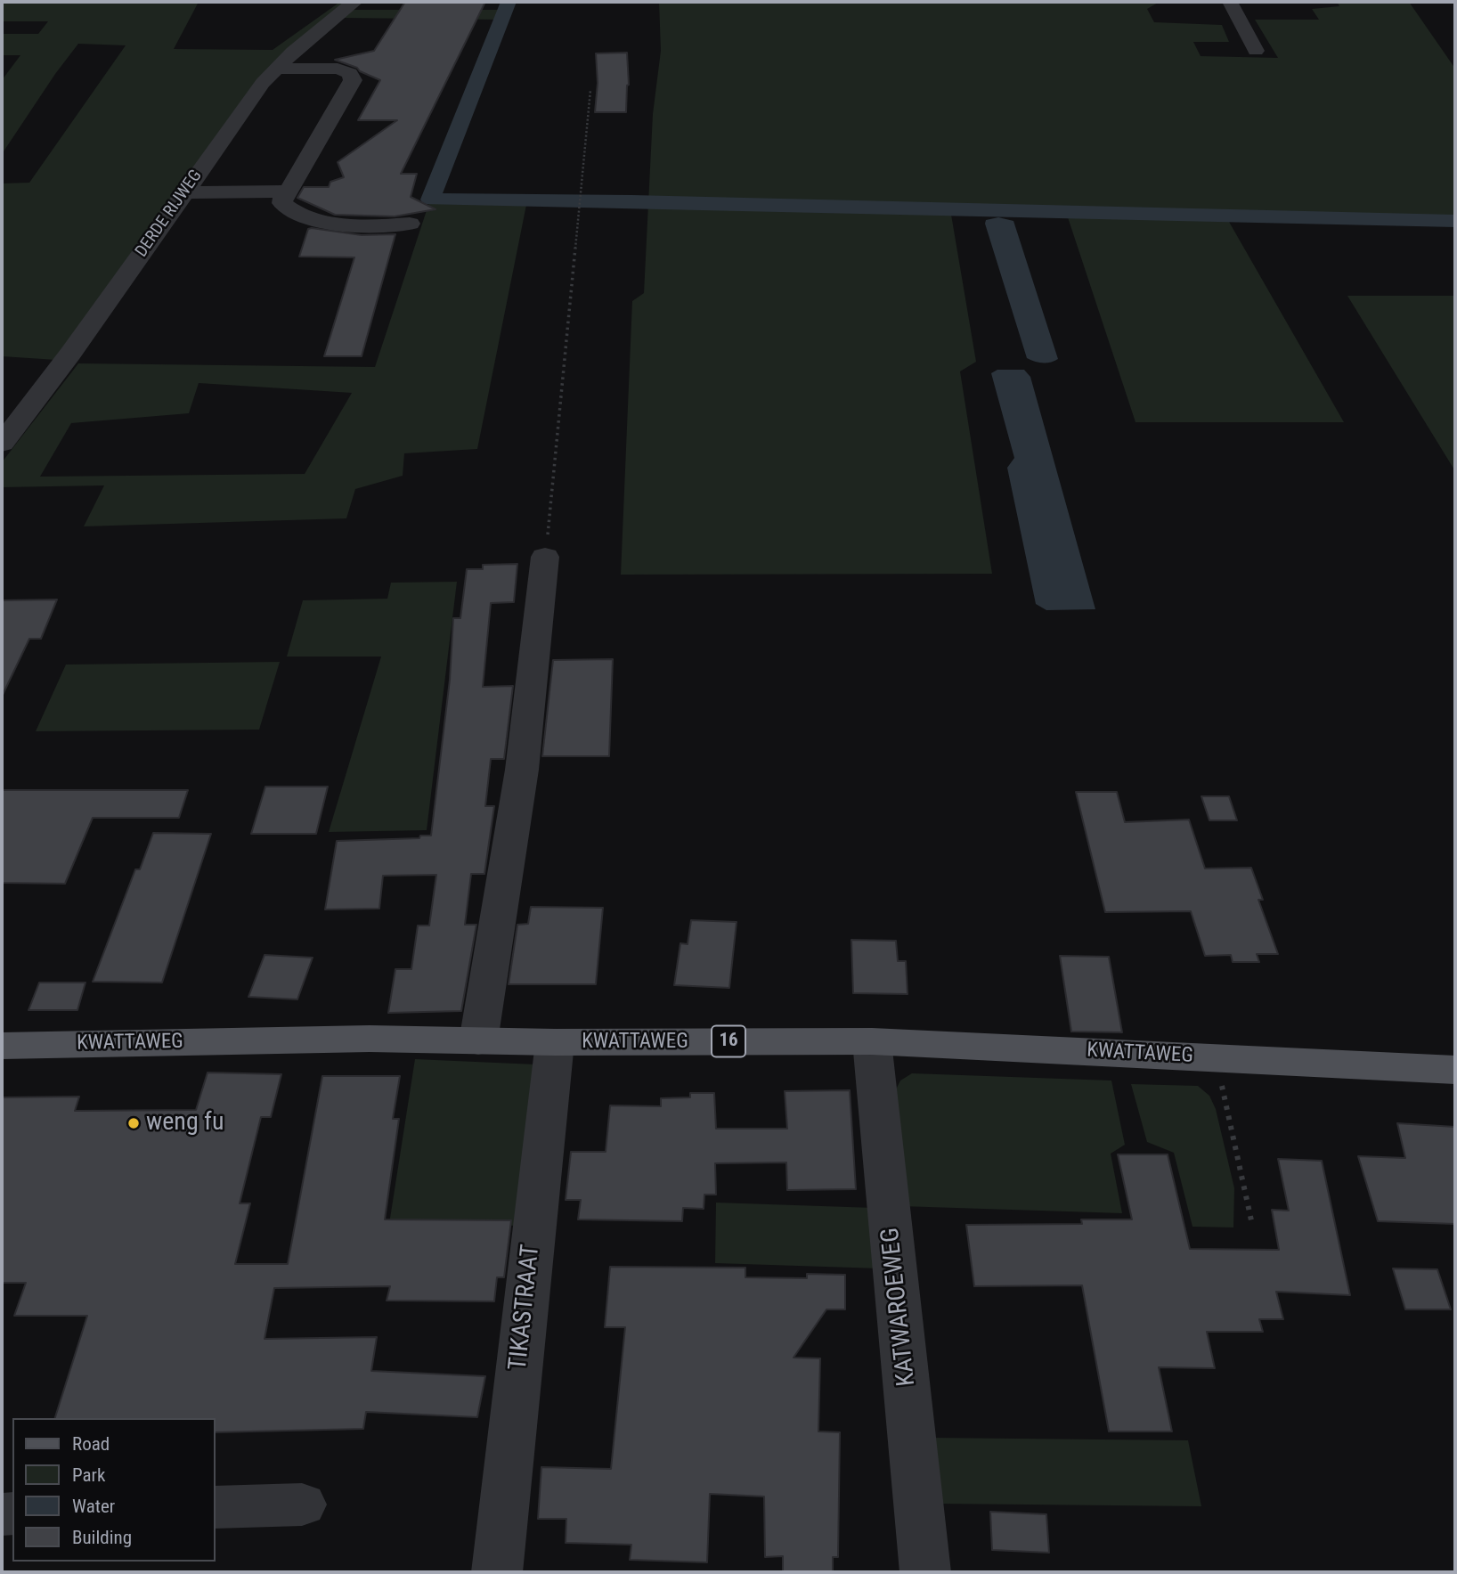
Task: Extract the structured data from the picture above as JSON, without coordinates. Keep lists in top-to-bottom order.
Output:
{
  "streets": {
    "main road": ["16", "KWATTAWEG"],
    "street": ["DERDE RIJWEG", "KATWAROEWEG", "TIKASTRAAT"]
  },
  "crossings": [
    ["KWATTAWEG", "KATWAROEWEG"],
    ["KWATTAWEG", "TIKASTRAAT"]
  ],
  "places": ["weng fu"],
  "legend": [
    "Road",
    "Park",
    "Water",
    "Building"
  ]
}
